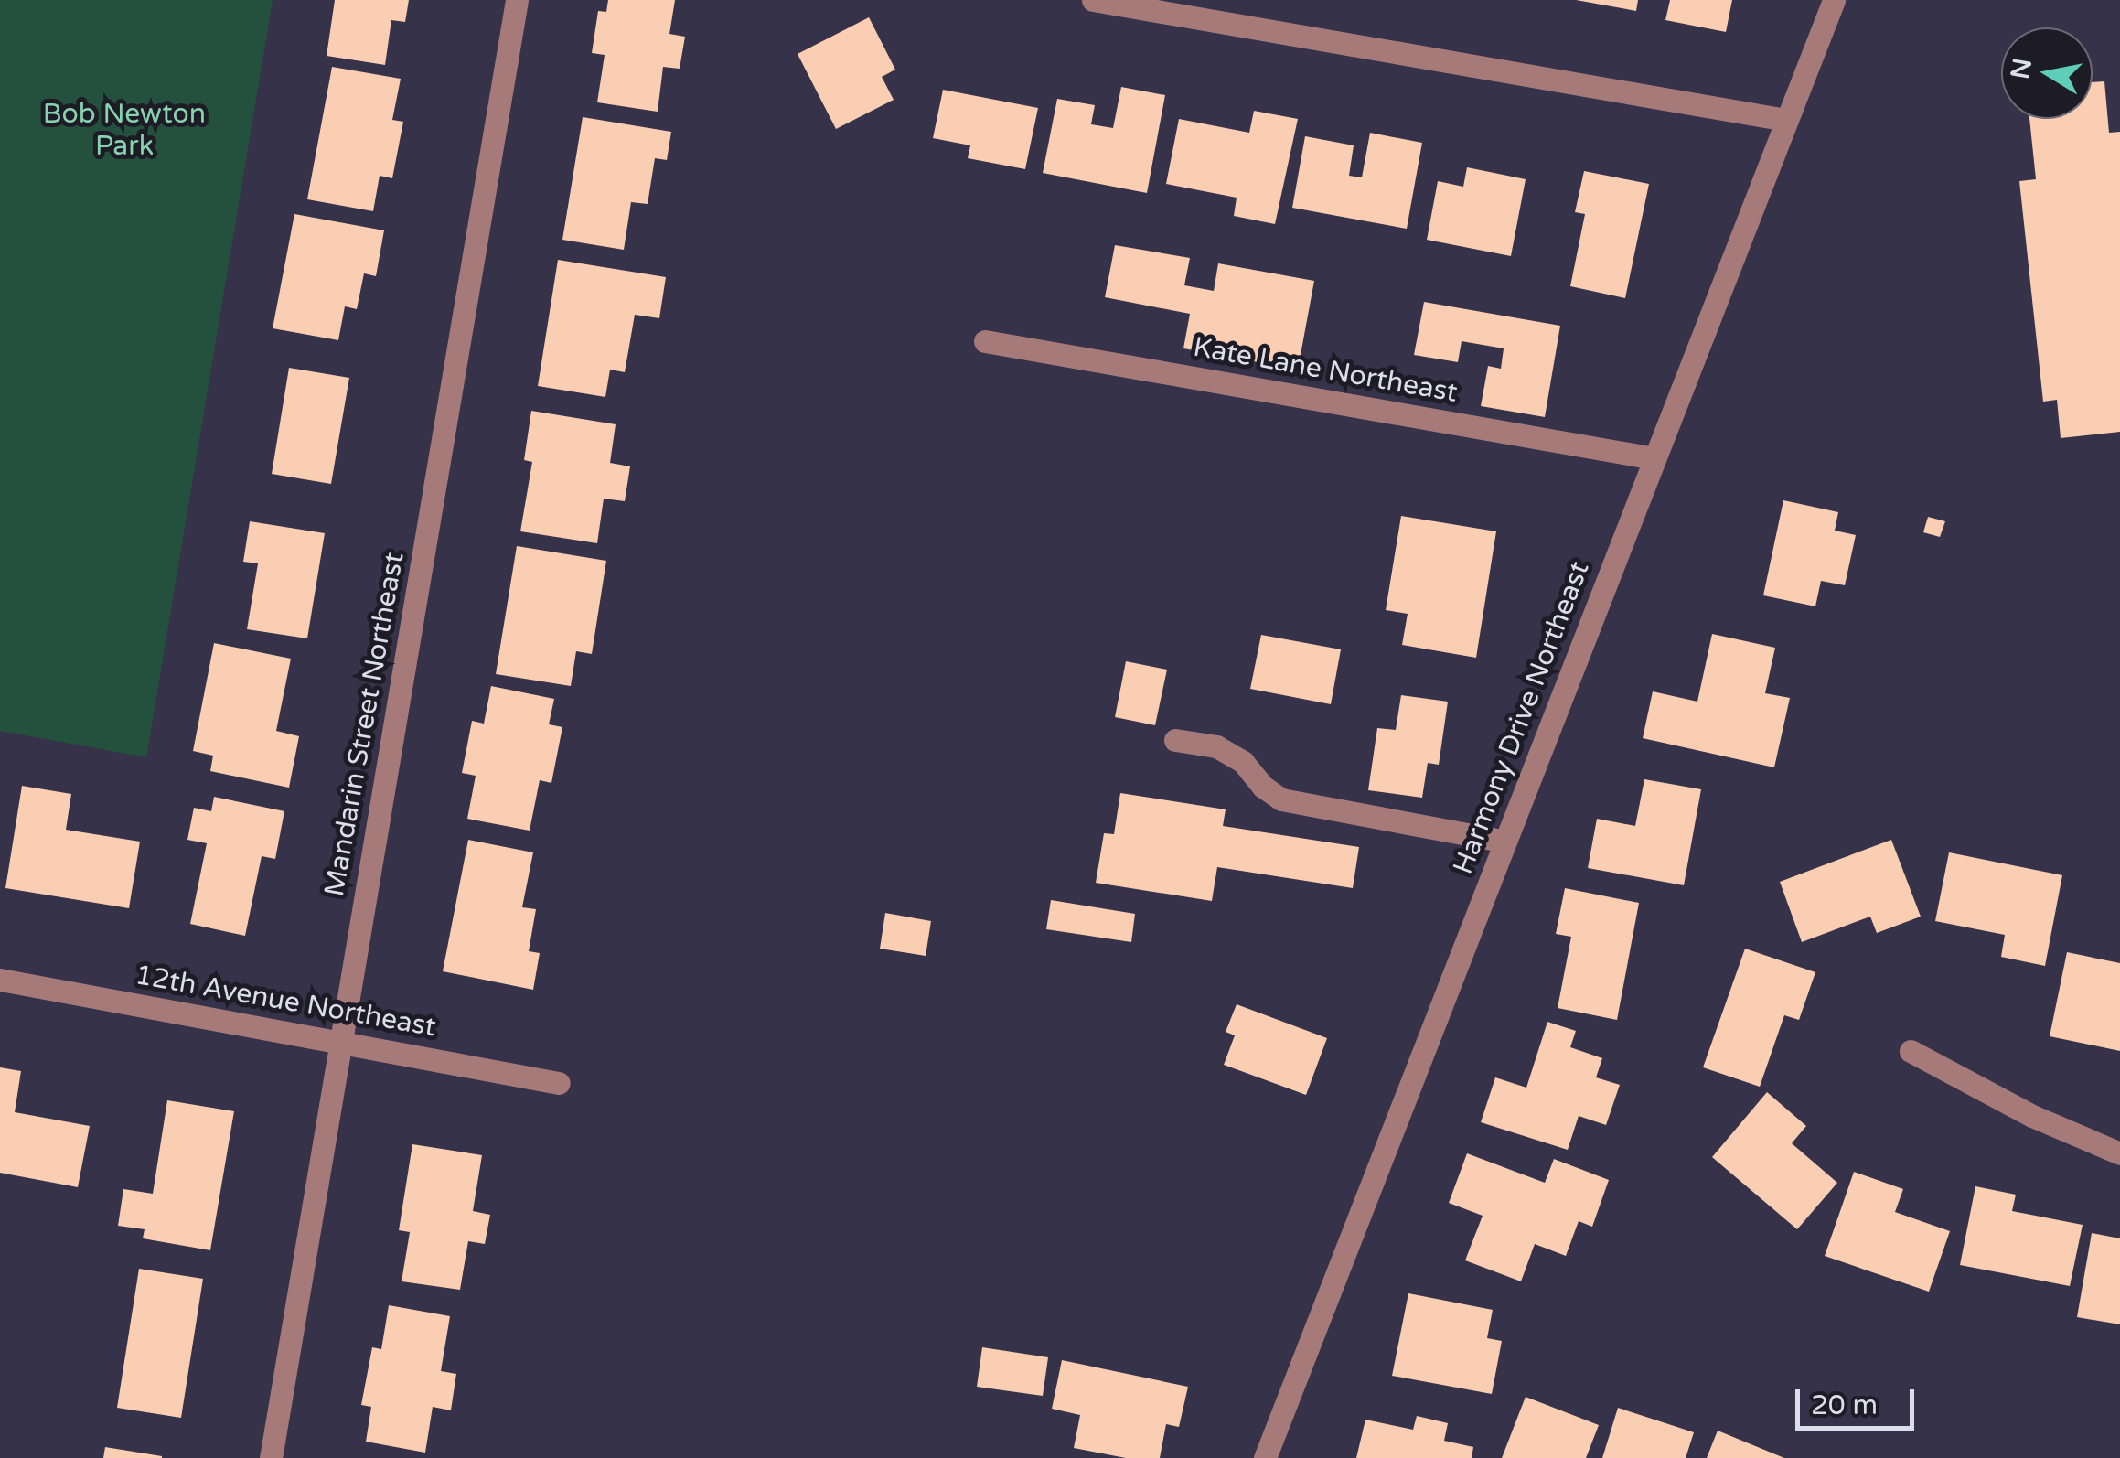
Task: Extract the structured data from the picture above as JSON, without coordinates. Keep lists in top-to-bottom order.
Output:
{
  "streets": {
    "street": [
      "Kate Lane Northeast",
      "Harmony Drive Northeast",
      "Mandarin Street Northeast",
      "12th Avenue Northeast"
    ]
  },
  "crossings": [
    ["Kate Lane Northeast", "Harmony Drive Northeast"],
    ["Mandarin Street Northeast", "12th Avenue Northeast"]
  ],
  "parks": ["Bob Newton Park"],
  "scale_bar": "20 m",
  "north": "left"
}
